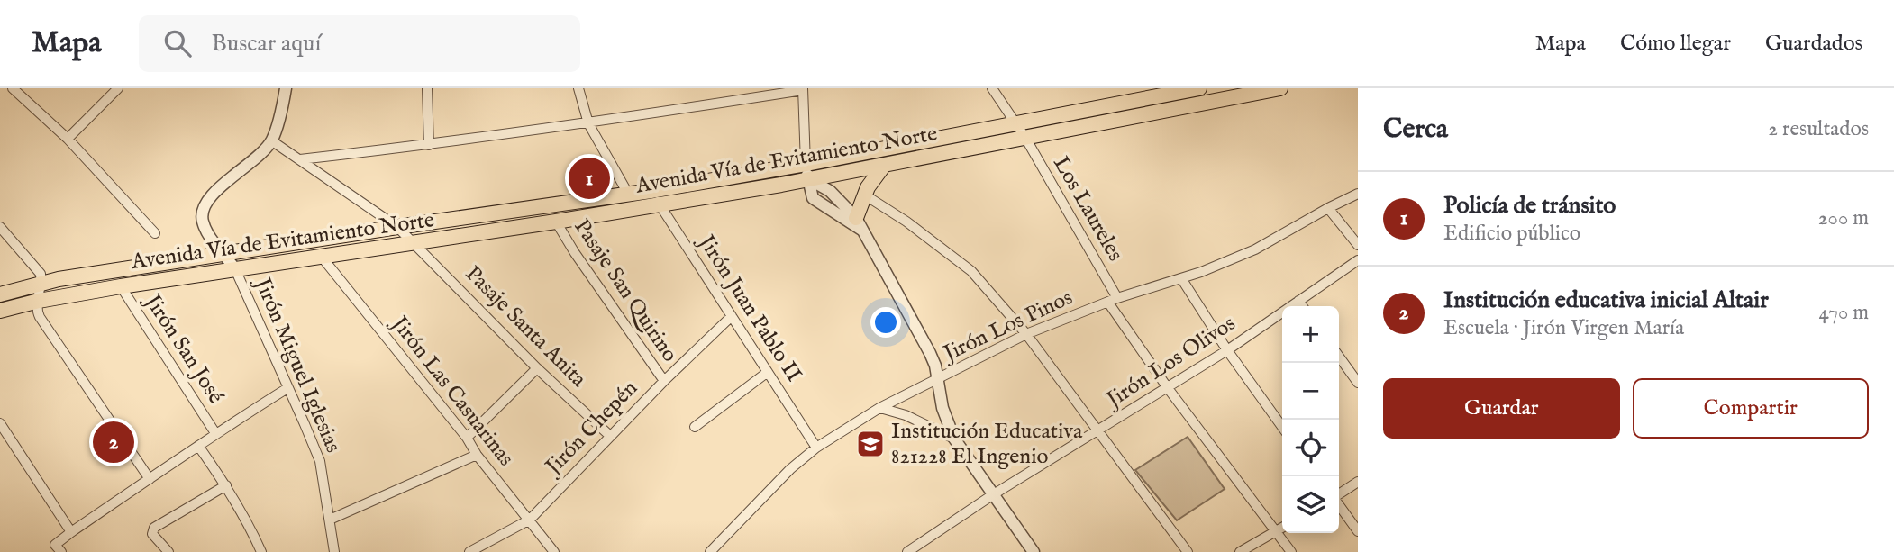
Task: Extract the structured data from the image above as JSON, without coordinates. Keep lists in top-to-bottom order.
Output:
{
  "streets": {
    "highway": ["Avenida Vía de Evitamiento Norte"],
    "street": [
      "Los Laureles",
      "Pasaje San Quirino",
      "Jirón Juan Pablo II",
      "Jirón Los Pinos",
      "Pasaje Santa Anita",
      "Jirón San José",
      "Jirón Los Olivos",
      "Jirón Miguel Iglesias",
      "Jirón Las Casuarinas",
      "Jirón Chepén"
    ]
  },
  "crossings": [
    ["Avenida Vía de Evitamiento Norte", "Los Laureles"],
    ["Avenida Vía de Evitamiento Norte", "Pasaje San Quirino"],
    ["Avenida Vía de Evitamiento Norte", "Jirón Juan Pablo II"],
    ["Avenida Vía de Evitamiento Norte", "Pasaje Santa Anita"],
    ["Avenida Vía de Evitamiento Norte", "Jirón San José"],
    ["Avenida Vía de Evitamiento Norte", "Jirón Miguel Iglesias"],
    ["Avenida Vía de Evitamiento Norte", "Jirón Las Casuarinas"],
    ["Los Laureles", "Jirón Los Pinos"],
    ["Los Laureles", "Jirón Los Olivos"],
    ["Pasaje San Quirino", "Jirón Chepén"],
    ["Jirón Juan Pablo II", "Jirón Los Pinos"],
    ["Jirón Juan Pablo II", "Jirón Chepén"],
    ["Pasaje Santa Anita", "Jirón Chepén"],
    ["Jirón Las Casuarinas", "Jirón Chepén"]
  ],
  "places": {
    "school or university": ["Institución Educativa 821228 El Ingenio"]
  },
  "page": {
    "header": "Mapa",
    "search": "Buscar aquí",
    "nav": ["Mapa", "Cómo llegar", "Guardados"],
    "heading": ["Cerca", "2 resultados"],
    "pins": ["1", "2"],
    "list": [
      {
        "mark": "1",
        "name": "Policía de tránsito",
        "note": "Edificio público",
        "value": "200 m"
      },
      {
        "mark": "2",
        "name": "Institución educativa inicial Altair",
        "note": "Escuela · Jirón Virgen María",
        "value": "470 m"
      }
    ],
    "map_buttons": ["+", "−"],
    "buttons": ["Guardar", "Compartir"]
  }
}
